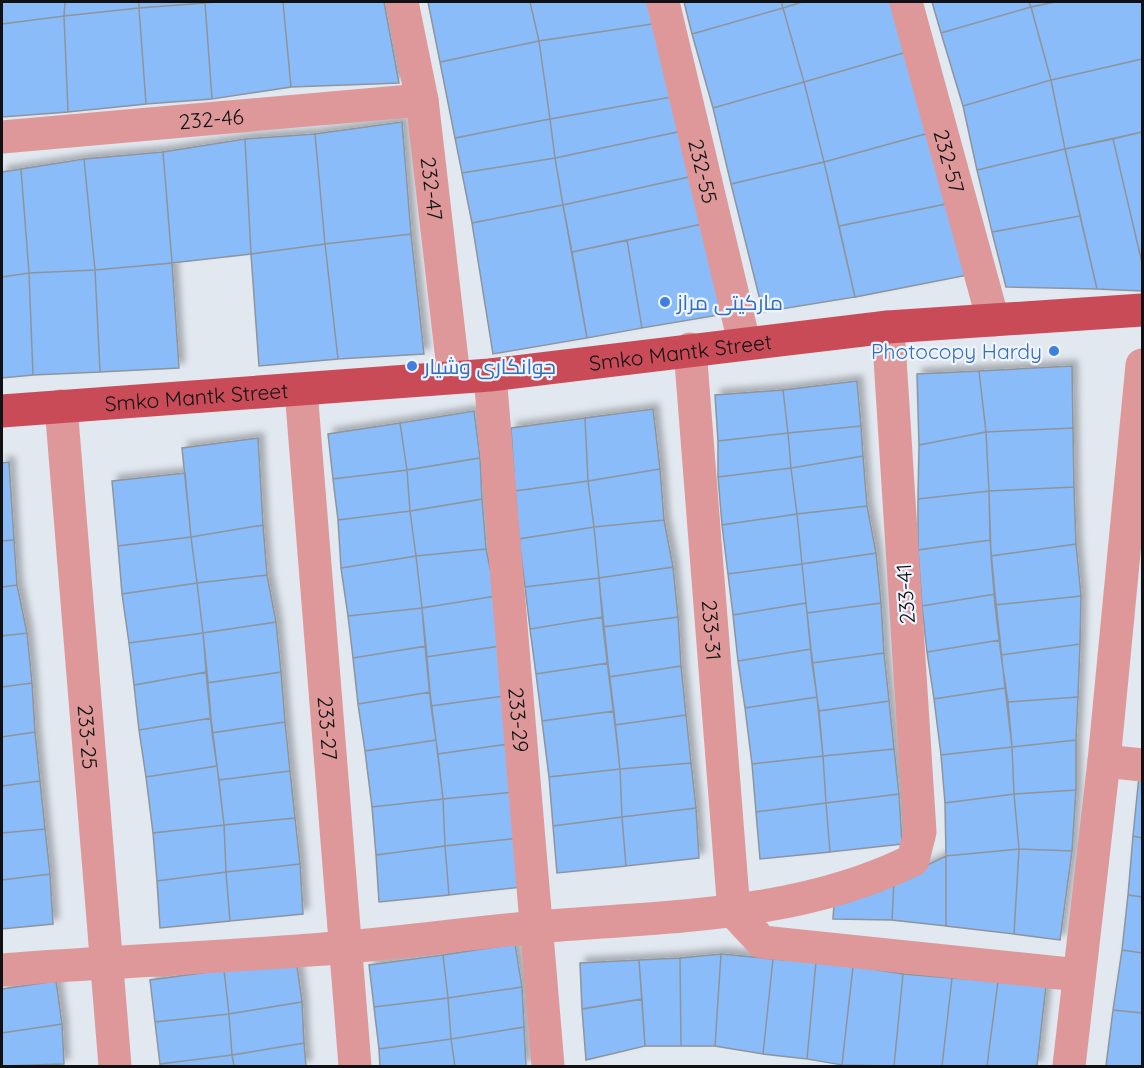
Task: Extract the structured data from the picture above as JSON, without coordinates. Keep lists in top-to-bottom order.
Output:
{
  "streets": {
    "main road": ["Smko Mantk Street"],
    "street": [
      "232-46",
      "232-57",
      "232-55",
      "232-47",
      "233-41",
      "233-31",
      "233-29",
      "233-27",
      "233-25"
    ]
  },
  "crossings": [
    ["232-46", "232-47"],
    ["232-57", "Smko Mantk Street"],
    ["232-55", "Smko Mantk Street"],
    ["232-47", "Smko Mantk Street"],
    ["Smko Mantk Street", "233-41"],
    ["Smko Mantk Street", "233-31"],
    ["Smko Mantk Street", "233-29"],
    ["Smko Mantk Street", "233-27"],
    ["Smko Mantk Street", "233-25"],
    ["233-41", "233-31"]
  ],
  "places": ["مارکیتی مراز", "Photocopy Hardy", "جوانکاری وشیار"]
}
